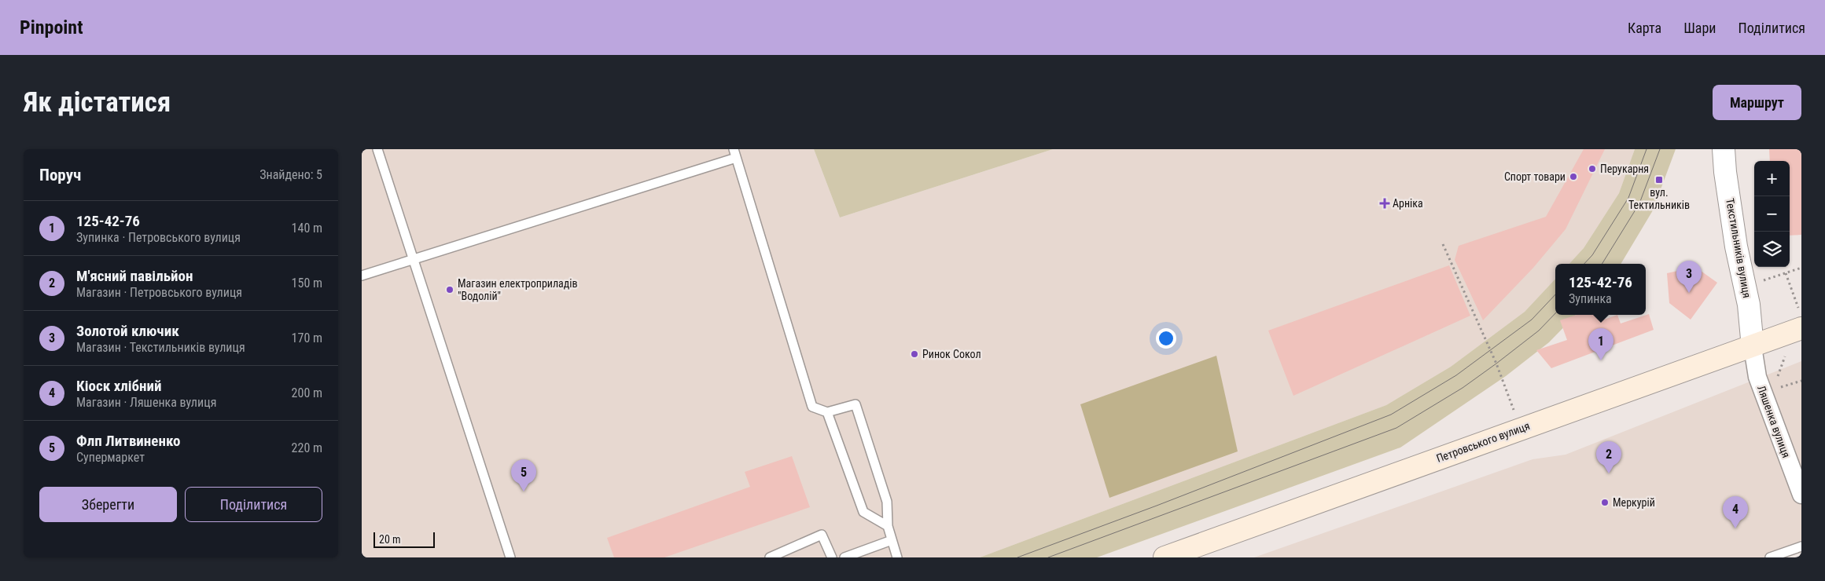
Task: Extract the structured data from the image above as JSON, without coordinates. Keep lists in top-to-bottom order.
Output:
{
  "streets": {
    "main road": ["Петровського вулиця"],
    "street": ["Текстильників вулиця", "Ляшенка вулиця"]
  },
  "crossings": [
    ["Текстильників вулиця", "Ляшенка вулиця"],
    ["Текстильників вулиця", "Петровського вулиця"],
    ["Ляшенка вулиця", "Петровського вулиця"]
  ],
  "places": {
    "other": [
      "Перукарня",
      "Спорт товари",
      "Магазин електроприладів \"Водолій\"",
      "Ринок Сокол",
      "Меркурій"
    ],
    "transit": ["вул. Тектильників"],
    "health": ["Арніка"]
  },
  "scale_bar": "20 m",
  "page": {
    "header": "Pinpoint",
    "nav": ["Карта", "Шари", "Поділитися"],
    "buttons": [
      "Маршрут",
      ["Зберегти", "Поділитися"]
    ],
    "title": "Як дістатися",
    "heading": ["Поруч", "Знайдено: 5"],
    "map_buttons": ["+", "−"],
    "list": [
      {
        "mark": "1",
        "name": "125-42-76",
        "note": "Зупинка · Петровського вулиця",
        "value": "140 m"
      },
      {
        "mark": "2",
        "name": "М'ясний павільйон",
        "note": "Магазин · Петровського вулиця",
        "value": "150 m"
      },
      {
        "mark": "3",
        "name": "Золотой ключик",
        "note": "Магазин · Текстильників вулиця",
        "value": "170 m"
      },
      {
        "mark": "4",
        "name": "Кіоск хлібний",
        "note": "Магазин · Ляшенка вулиця",
        "value": "200 m"
      },
      {
        "mark": "5",
        "name": "Флп Литвиненко",
        "note": "Супермаркет",
        "value": "220 m"
      }
    ],
    "pins": [
      "3",
      "1",
      "2",
      "5",
      "4"
    ],
    "popup": ["125-42-76", "Зупинка"],
    "scale": "20 m"
  }
}
